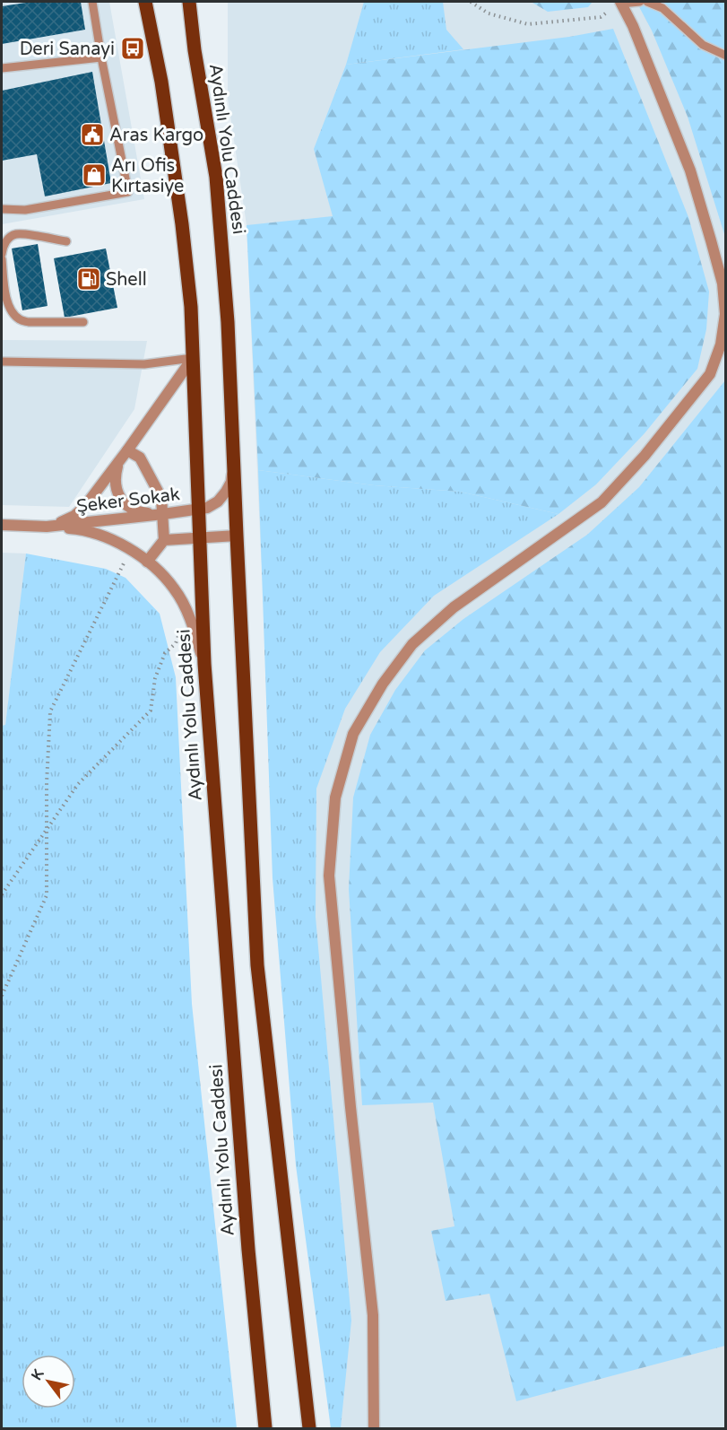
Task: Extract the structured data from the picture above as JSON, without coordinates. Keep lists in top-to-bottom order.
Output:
{
  "streets": {
    "main road": ["Aydınlı Yolu Caddesi"],
    "street": ["Şeker Sokak"]
  },
  "crossings": [
    ["Aydınlı Yolu Caddesi", "Şeker Sokak"]
  ],
  "places": {
    "bus stop": ["Deri Sanayi"],
    "public building": ["Aras Kargo"],
    "shop": ["Arı Ofis Kırtasiye"],
    "fuel station": ["Shell"]
  },
  "north": "top left"
}
